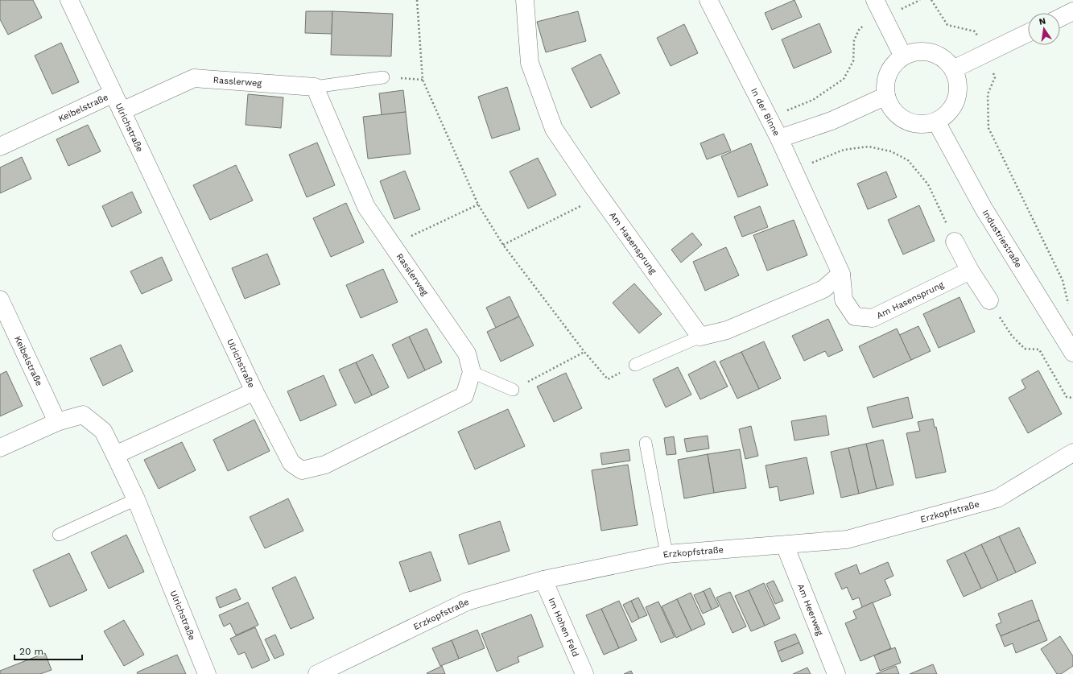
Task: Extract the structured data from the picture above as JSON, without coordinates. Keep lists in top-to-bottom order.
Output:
{
  "streets": {
    "street": [
      "Rasslerweg",
      "Keibelstraße",
      "In der Binne",
      "Ulrichstraße",
      "Industriestraße",
      "Am Hasensprung",
      "Erzkopfstraße",
      "Am Heerweg",
      "Im Hohen Feld"
    ]
  },
  "crossings": [
    ["Rasslerweg", "Ulrichstraße"],
    ["Keibelstraße", "Ulrichstraße"],
    ["In der Binne", "Industriestraße"],
    ["In der Binne", "Am Hasensprung"],
    ["Erzkopfstraße", "Am Heerweg"],
    ["Erzkopfstraße", "Im Hohen Feld"]
  ],
  "scale_bar": "20 m",
  "north": "top"
}
